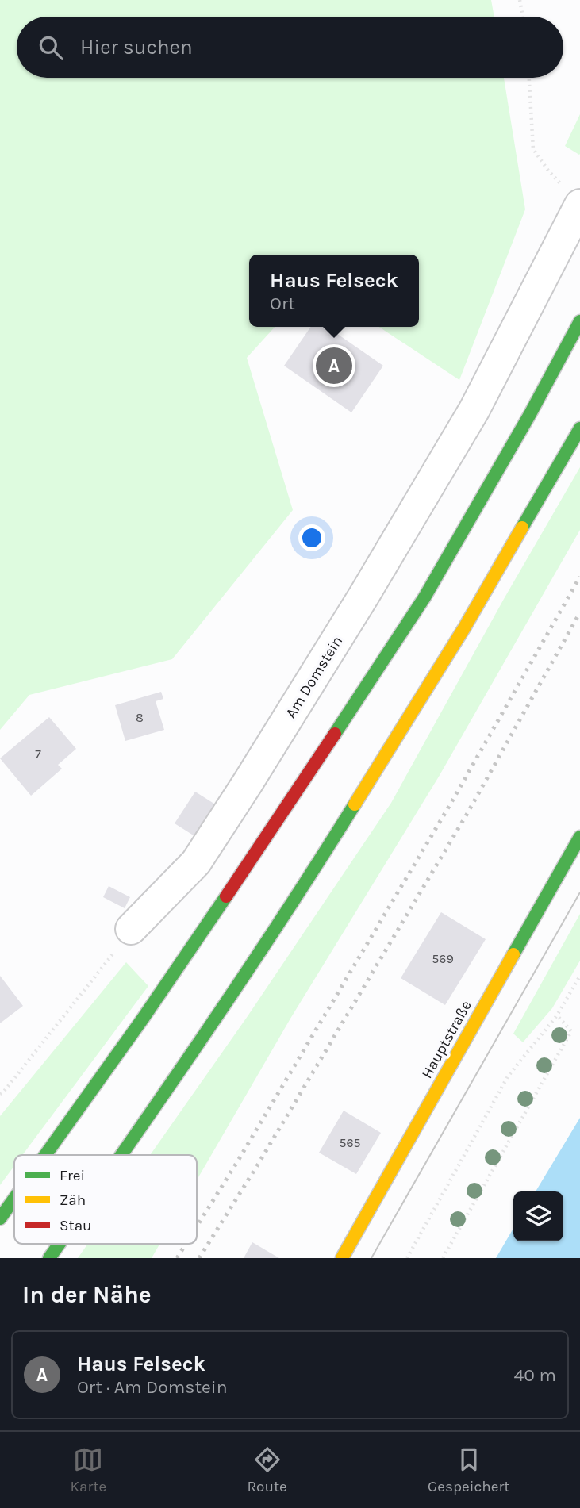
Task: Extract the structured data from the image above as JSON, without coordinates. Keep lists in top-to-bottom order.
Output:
{
  "streets": {
    "main road": ["Hauptstraße"],
    "street": ["Am Domstein"]
  },
  "house_numbers": [
    "8",
    "7",
    "569",
    "565"
  ],
  "legend": ["Frei", "Zäh", "Stau"],
  "page": {
    "search": "Hier suchen",
    "popup": ["Haus Felseck", "Ort"],
    "pins": "A",
    "heading": "In der Nähe",
    "list": [
      {
        "mark": "A",
        "name": "Haus Felseck",
        "note": "Ort · Am Domstein",
        "value": "40 m"
      }
    ],
    "nav": ["Karte", "Route", "Gespeichert"]
  }
}
